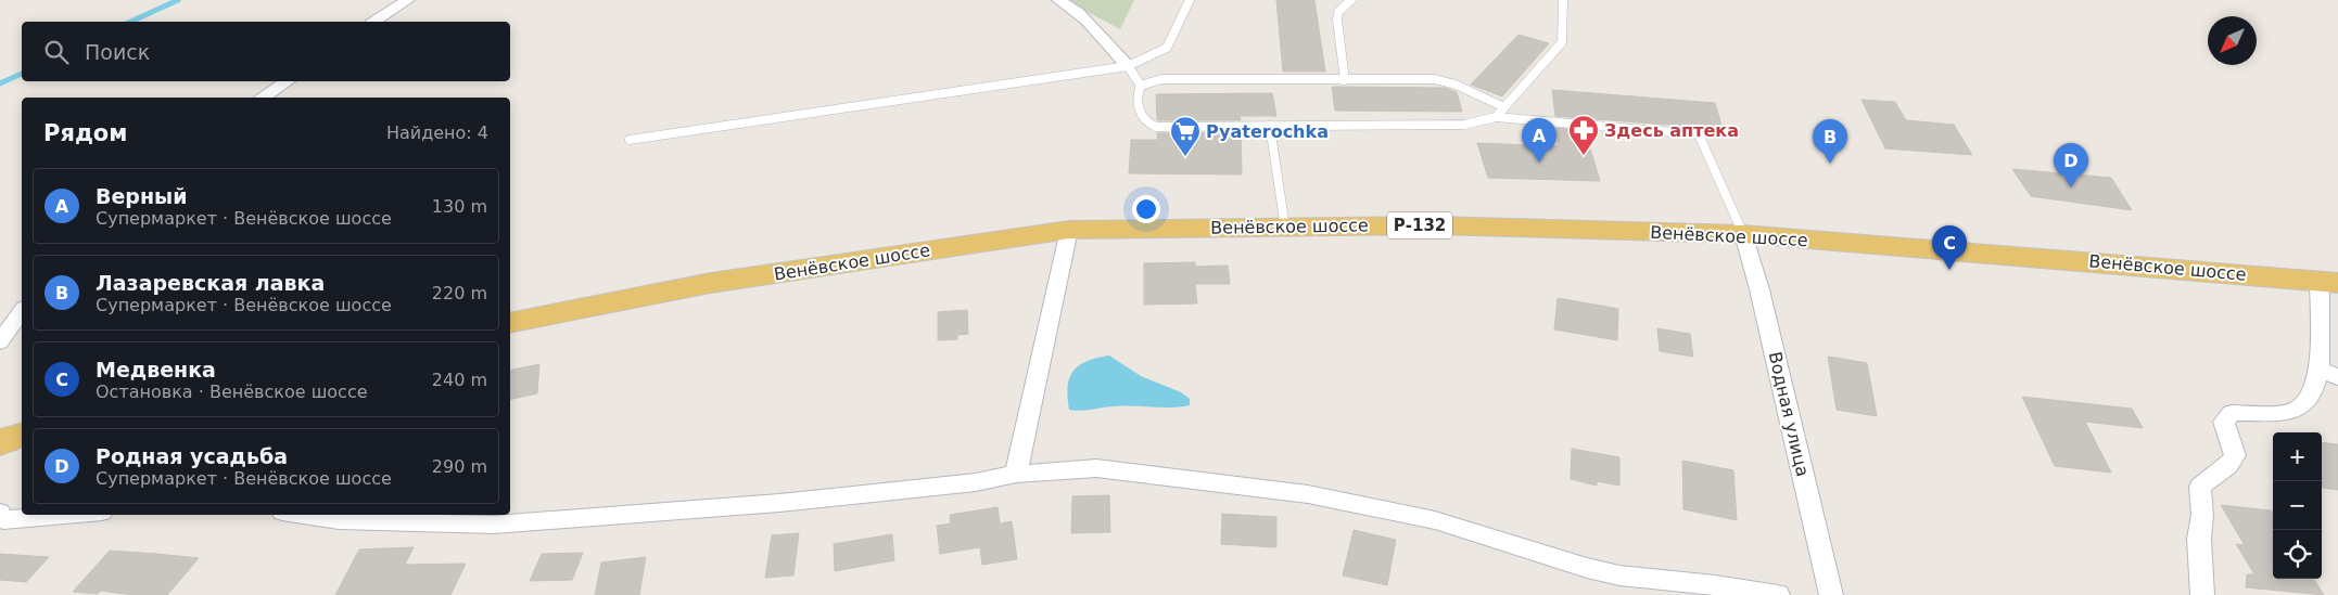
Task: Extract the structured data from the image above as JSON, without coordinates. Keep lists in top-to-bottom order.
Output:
{
  "streets": {
    "main road": ["Р-132", "Венёвское шоссе"],
    "street": ["Водная улица"]
  },
  "crossings": [
    ["Венёвское шоссе", "Водная улица"]
  ],
  "places": {
    "pharmacy": ["Здесь аптека"],
    "supermarket": ["Pyaterochka"]
  },
  "north": "bottom left",
  "page": {
    "search": "Поиск",
    "heading": ["Рядом", "Найдено: 4"],
    "pins": [
      "A",
      "B",
      "D",
      "C"
    ],
    "list": [
      {
        "mark": "A",
        "name": "Верный",
        "note": "Супермаркет · Венёвское шоссе",
        "value": "130 m"
      },
      {
        "mark": "B",
        "name": "Лазаревская лавка",
        "note": "Супермаркет · Венёвское шоссе",
        "value": "220 m"
      },
      {
        "mark": "C",
        "name": "Медвенка",
        "note": "Остановка · Венёвское шоссе",
        "value": "240 m"
      },
      {
        "mark": "D",
        "name": "Родная усадьба",
        "note": "Супермаркет · Венёвское шоссе",
        "value": "290 m"
      }
    ],
    "map_buttons": ["+", "−"]
  }
}
